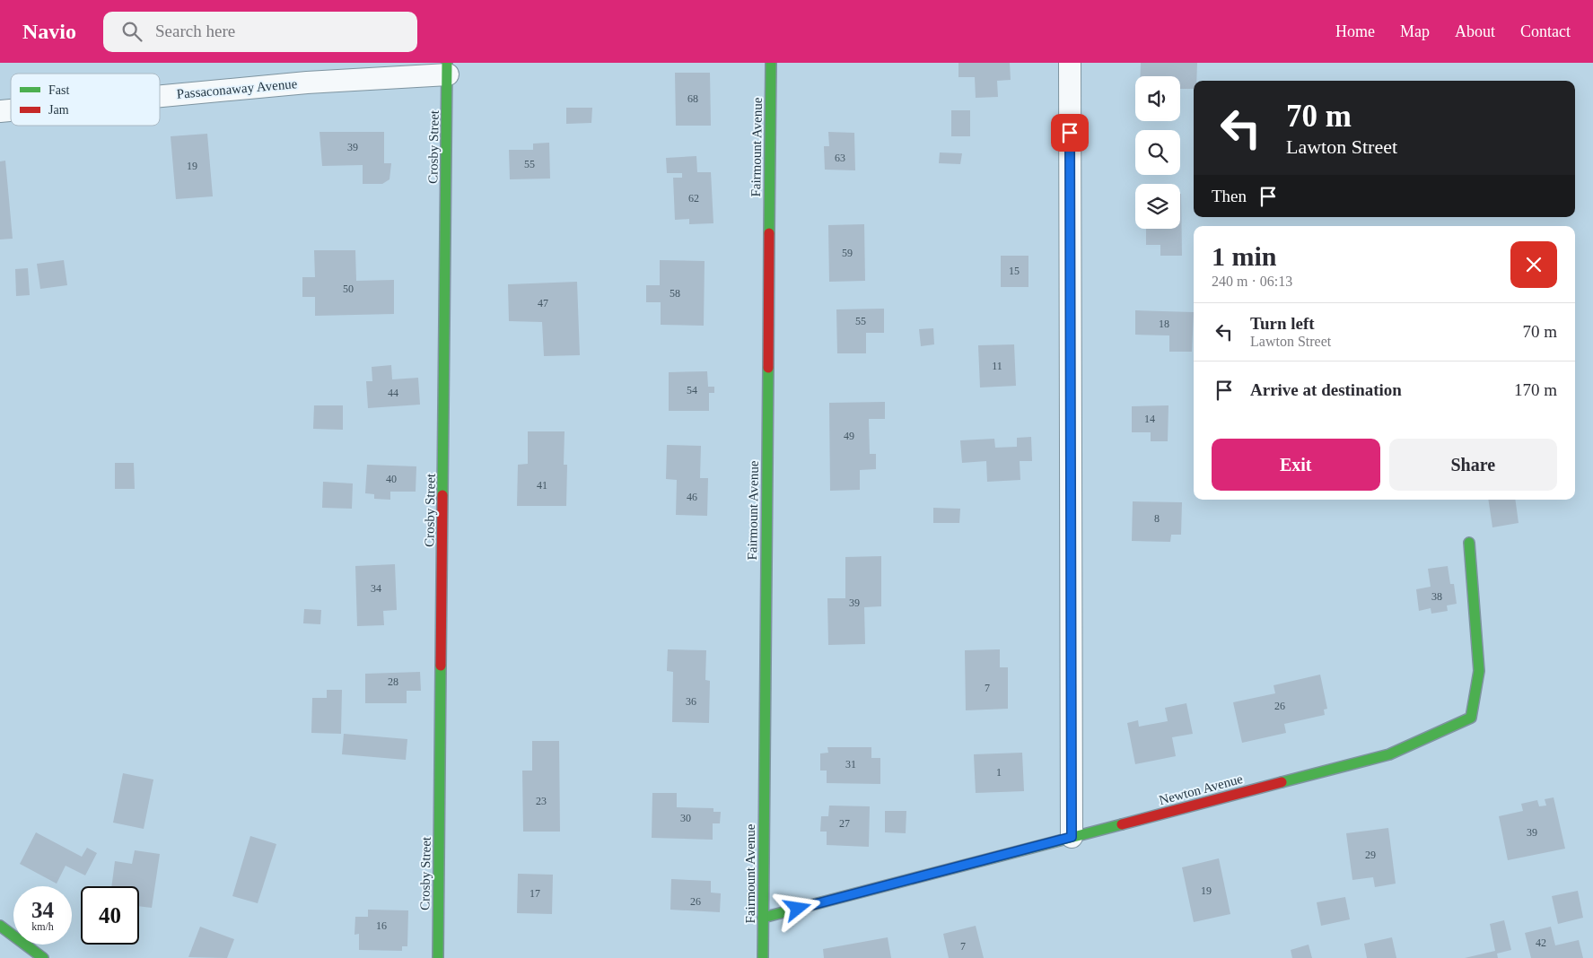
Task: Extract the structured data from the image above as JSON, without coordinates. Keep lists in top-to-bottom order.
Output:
{
  "streets": {
    "street": [
      "Passaconaway Avenue",
      "Crosby Street",
      "Fairmount Avenue",
      "Newton Avenue"
    ]
  },
  "crossings": [
    ["Passaconaway Avenue", "Crosby Street"],
    ["Fairmount Avenue", "Newton Avenue"]
  ],
  "house_numbers": [
    "68",
    "39",
    "63",
    "55",
    "19",
    "62",
    "59",
    "15",
    "50",
    "58",
    "47",
    "55",
    "18",
    "11",
    "54",
    "44",
    "14",
    "49",
    "40",
    "41",
    "46",
    "8",
    "34",
    "38",
    "39",
    "28",
    "7",
    "36",
    "26",
    "31",
    "1",
    "23",
    "30",
    "27",
    "39",
    "29",
    "19",
    "17",
    "26",
    "16",
    "42",
    "7"
  ],
  "legend": ["Fast", "Jam"],
  "page": {
    "header": "Navio",
    "search": "Search here",
    "nav": [
      "Home",
      "Map",
      "About",
      "Contact"
    ],
    "turn": ["70 m", "Lawton Street"],
    "then": "Then",
    "heading": ["1 min", "240 m · 06:13"],
    "list": [
      {
        "name": "Turn left",
        "note": "Lawton Street",
        "value": "70 m"
      },
      {
        "name": "Arrive at destination",
        "value": "170 m"
      }
    ],
    "buttons": ["Exit", "Share"],
    "speed": "34 km/h",
    "limit": "40"
  }
}
